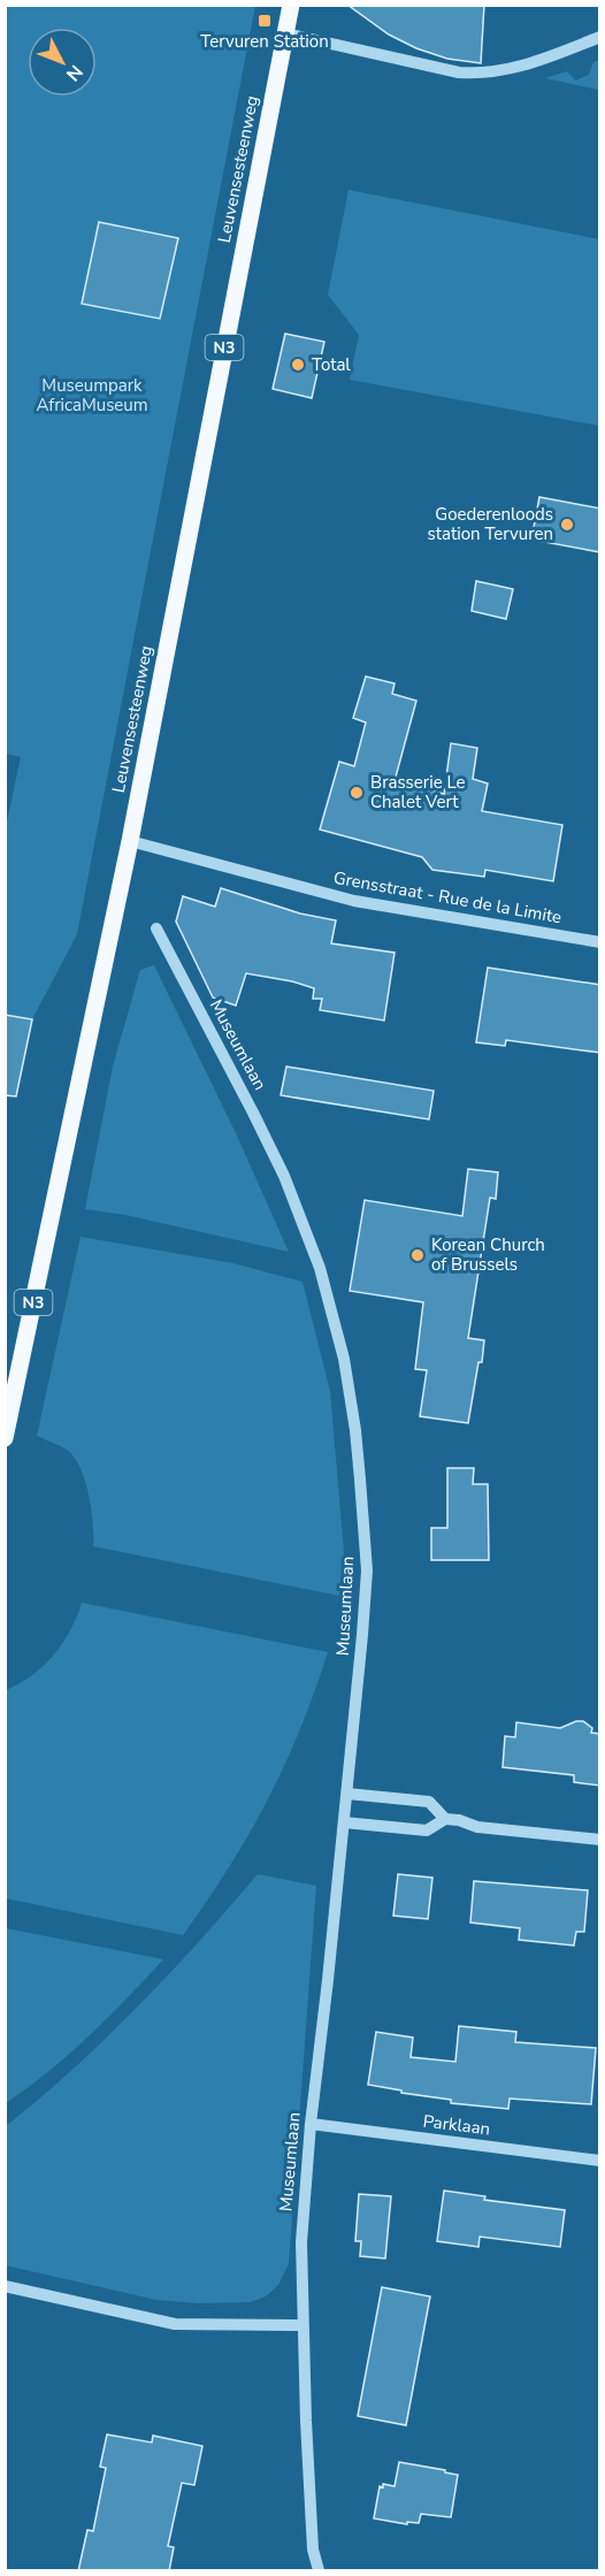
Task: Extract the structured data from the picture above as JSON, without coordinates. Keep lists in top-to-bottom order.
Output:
{
  "streets": {
    "main road": ["Leuvensesteenweg", "N3"],
    "street": ["Grensstraat - Rue de la Limite", "Museumlaan", "Parklaan"]
  },
  "crossings": [
    ["Leuvensesteenweg", "Grensstraat - Rue de la Limite"],
    ["Museumlaan", "Parklaan"]
  ],
  "parks": ["Museumpark AfricaMuseum"],
  "places": {
    "transit": ["Tervuren Station"],
    "other": [
      "Total",
      "Goederenloods station Tervuren",
      "Brasserie Le Chalet Vert",
      "Korean Church of Brussels"
    ]
  },
  "north": "bottom right"
}
